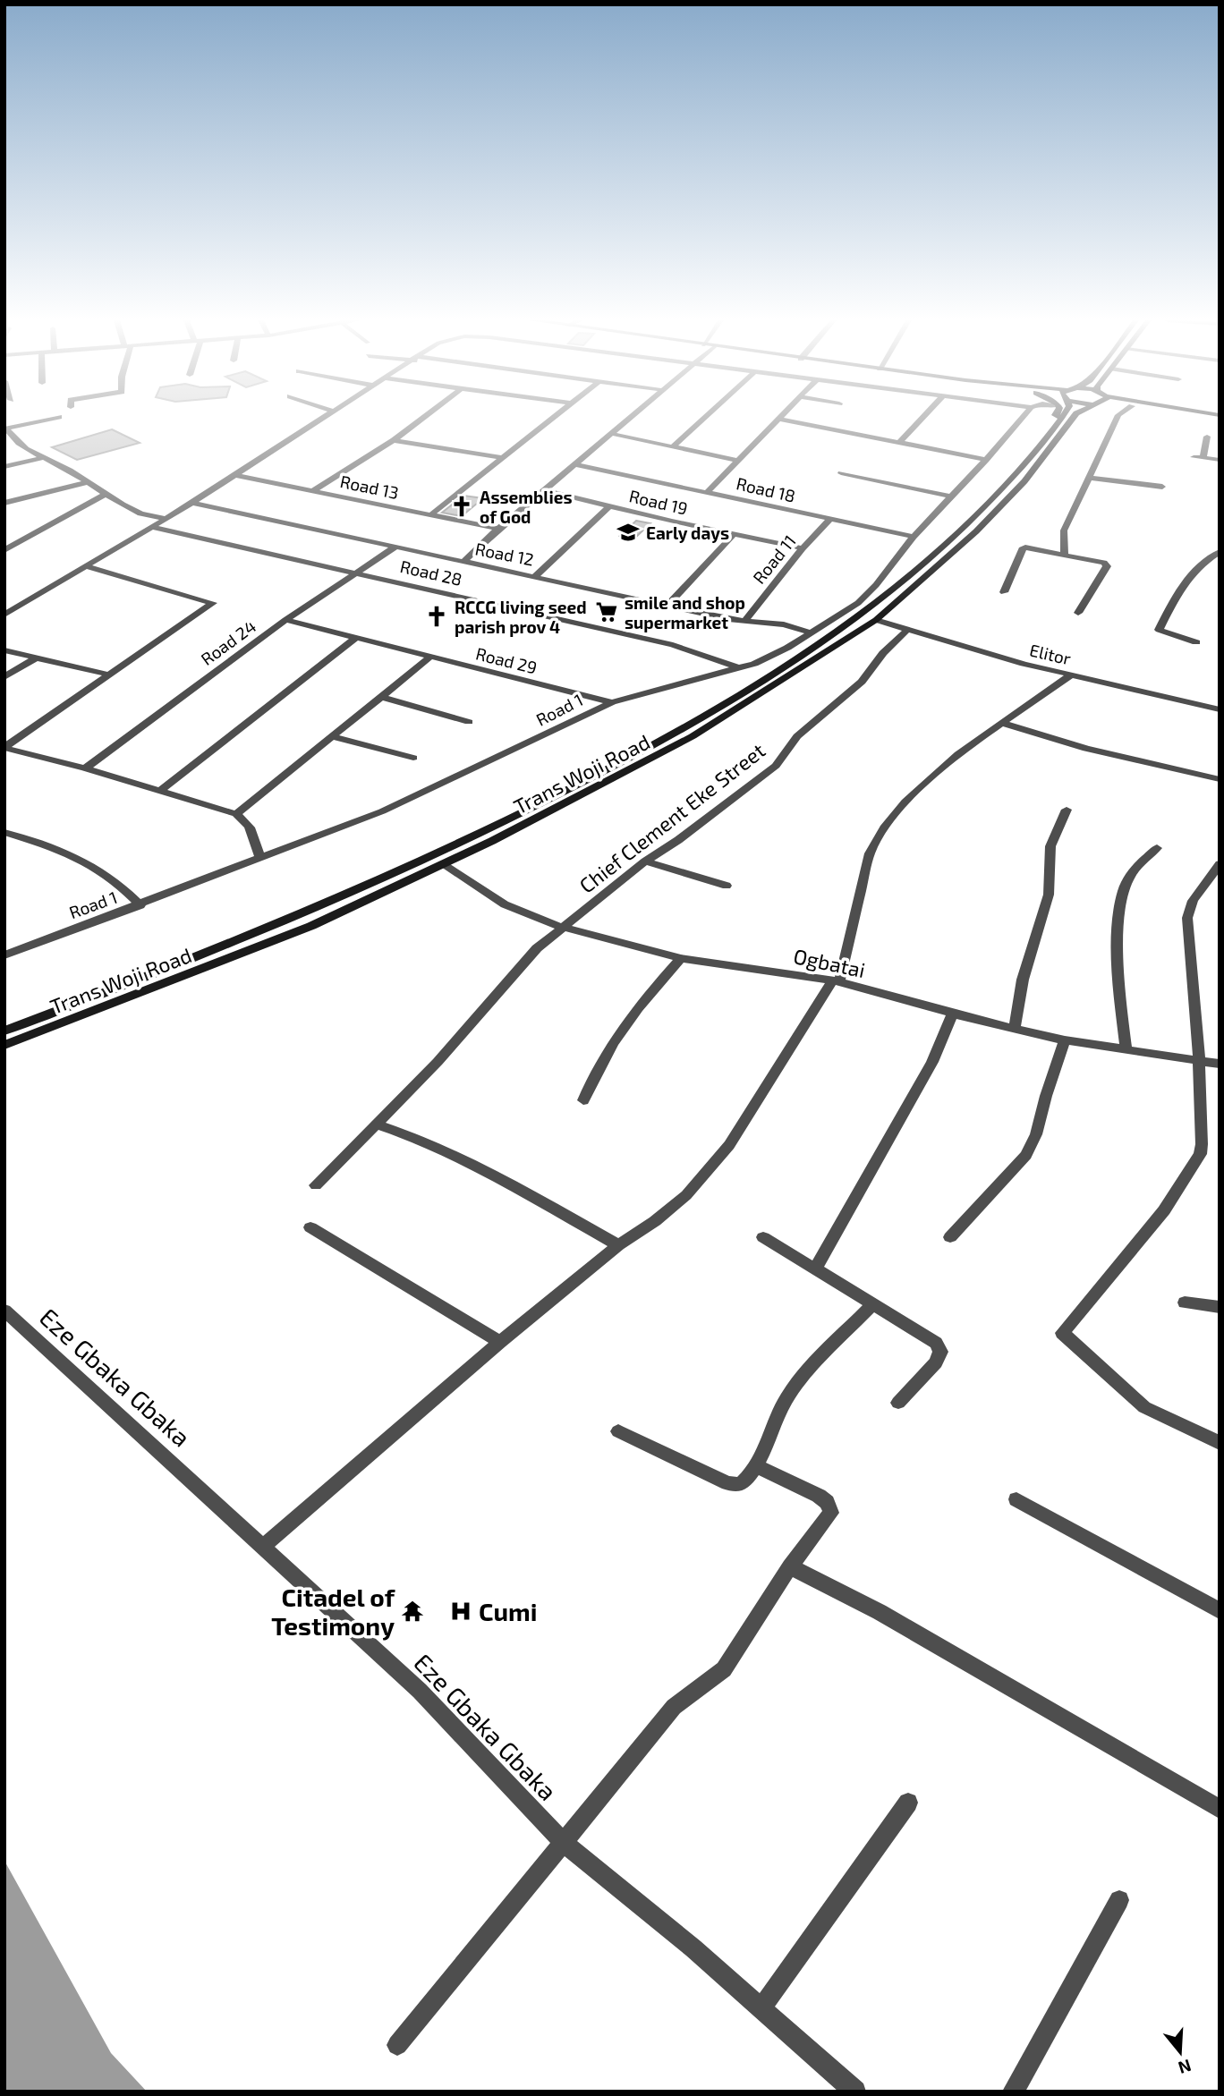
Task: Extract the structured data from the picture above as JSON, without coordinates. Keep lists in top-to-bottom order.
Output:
{
  "streets": {
    "main road": ["Trans Woji Road"],
    "street": [
      "Road 13",
      "Road 18",
      "Road 19",
      "Road 12",
      "Road 11",
      "Road 28",
      "Road 24",
      "Elitor",
      "Road 29",
      "Road 1",
      "Chief Clement Eke Street",
      "Ogbatai",
      "Eze Gbaka Gbaka"
    ]
  },
  "crossings": [
    ["Road 18", "Road 11"],
    ["Road 18", "Road 1"],
    ["Road 19", "Road 11"],
    ["Road 12", "Road 11"],
    ["Road 12", "Road 24"],
    ["Road 12", "Road 1"],
    ["Road 28", "Road 24"],
    ["Road 28", "Road 1"],
    ["Road 24", "Road 29"],
    ["Elitor", "Trans Woji Road"],
    ["Elitor", "Chief Clement Eke Street"],
    ["Road 29", "Road 1"],
    ["Trans Woji Road", "Ogbatai"],
    ["Chief Clement Eke Street", "Ogbatai"]
  ],
  "places": {
    "church": ["Assemblies of God", "RCCG living seed parish prov 4"],
    "school or university": ["Early days"],
    "supermarket": ["smile and shop supermarket"],
    "temple": ["Citadel of Testimony"],
    "hospital": ["Cumi"]
  },
  "north": "bottom"
}
